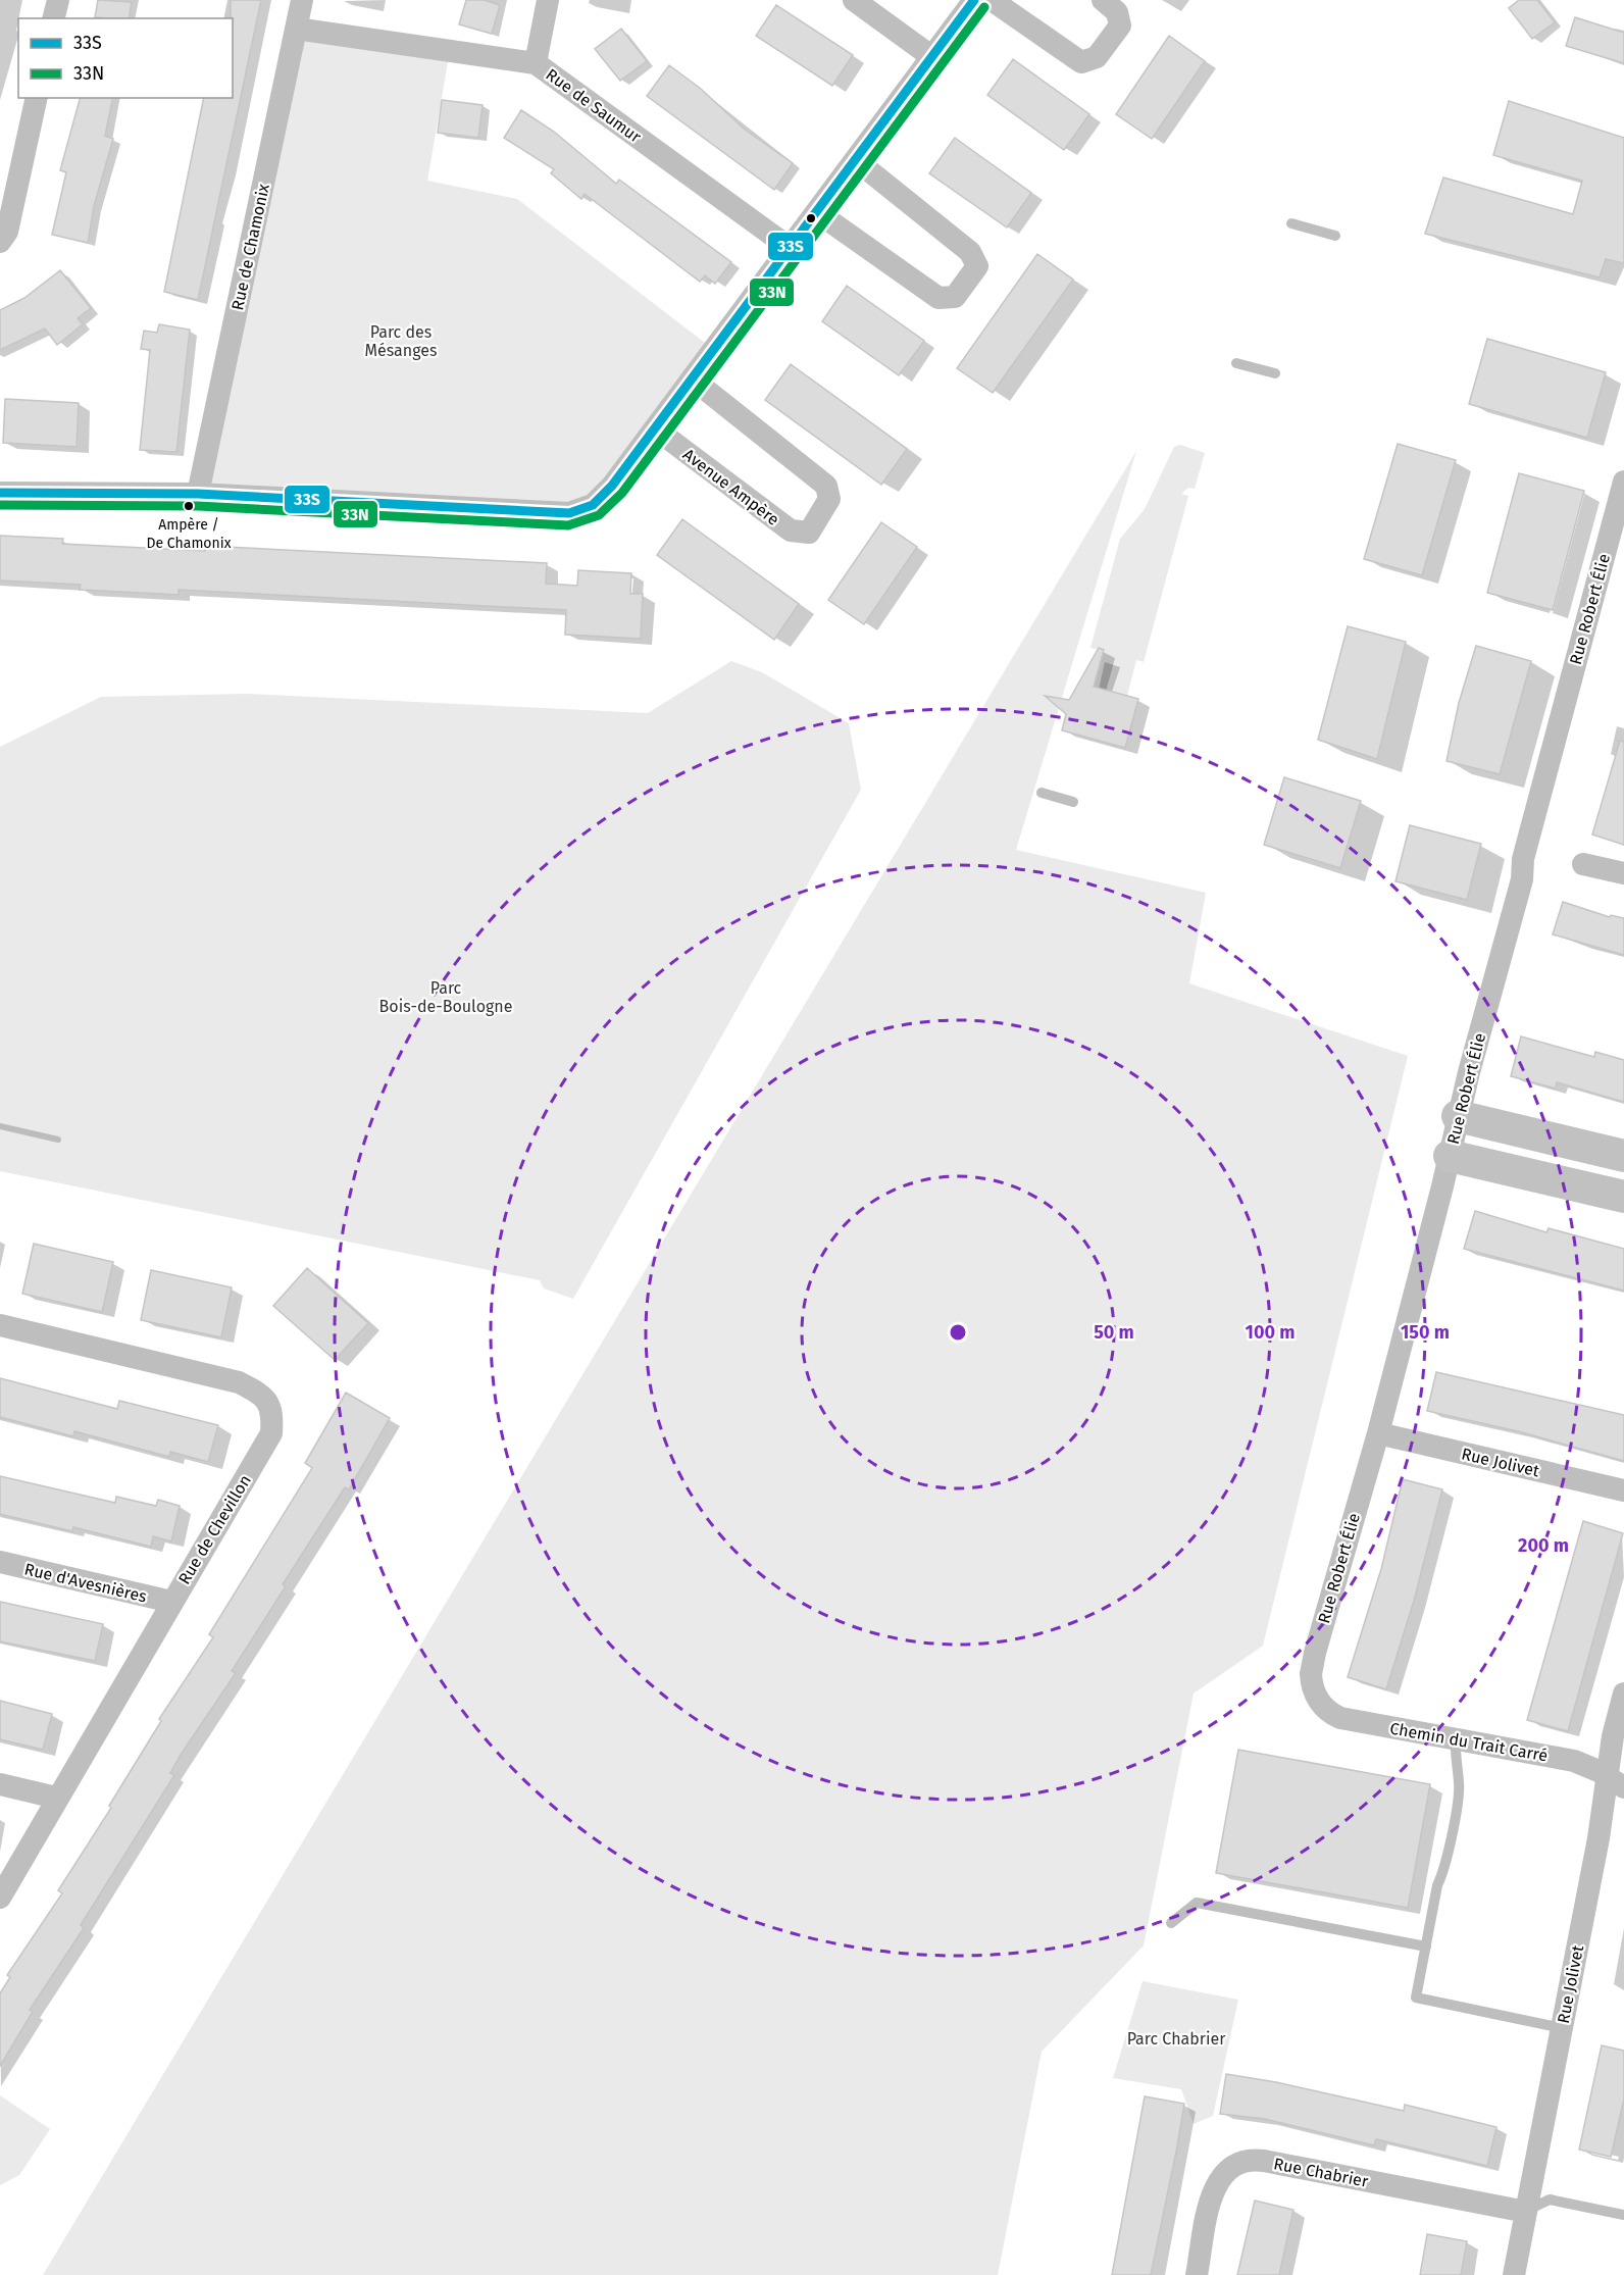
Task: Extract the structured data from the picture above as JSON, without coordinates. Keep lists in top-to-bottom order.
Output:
{
  "streets": {
    "street": [
      "Rue de Saumur",
      "Rue de Chamonix",
      "Avenue Ampère",
      "Rue Robert Élie",
      "Rue Jolivet",
      "Rue de Chevillon",
      "Rue d'Avesnières",
      "Chemin du Trait Carré",
      "Rue Chabrier"
    ]
  },
  "crossings": [
    ["Rue de Saumur", "Rue de Chamonix"],
    ["Rue Robert Élie", "Rue Jolivet"],
    ["Rue Robert Élie", "Chemin du Trait Carré"],
    ["Rue Jolivet", "Chemin du Trait Carré"],
    ["Rue Jolivet", "Rue Chabrier"],
    ["Rue de Chevillon", "Rue d'Avesnières"]
  ],
  "parks": ["Parc des Mésanges", "Parc Bois-de-Boulogne", "Parc Chabrier"],
  "places": ["Ampère / De Chamonix"],
  "lines": ["transit line 33S", "transit line 33N"],
  "legend": ["33S", "33N"],
  "rings": [
    "50 m",
    "100 m",
    "150 m",
    "200 m"
  ]
}
